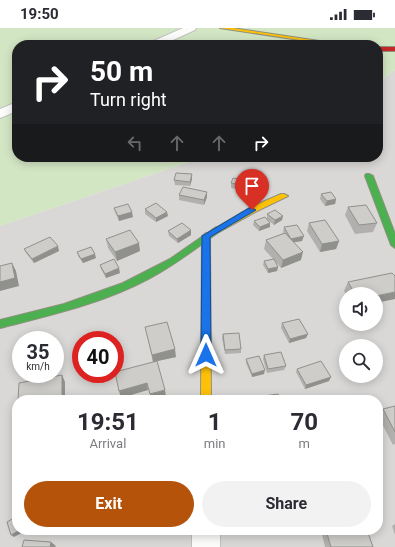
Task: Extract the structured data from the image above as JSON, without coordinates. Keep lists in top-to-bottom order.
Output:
{
  "page": {
    "status": "19:50",
    "turn": ["50 m", "Turn right"],
    "speed": "35 km/h",
    "limit": "40",
    "eta": [
      "19:51",
      "Arrival",
      "1",
      "min",
      "70",
      "m"
    ],
    "buttons": ["Exit", "Share"]
  }
}
